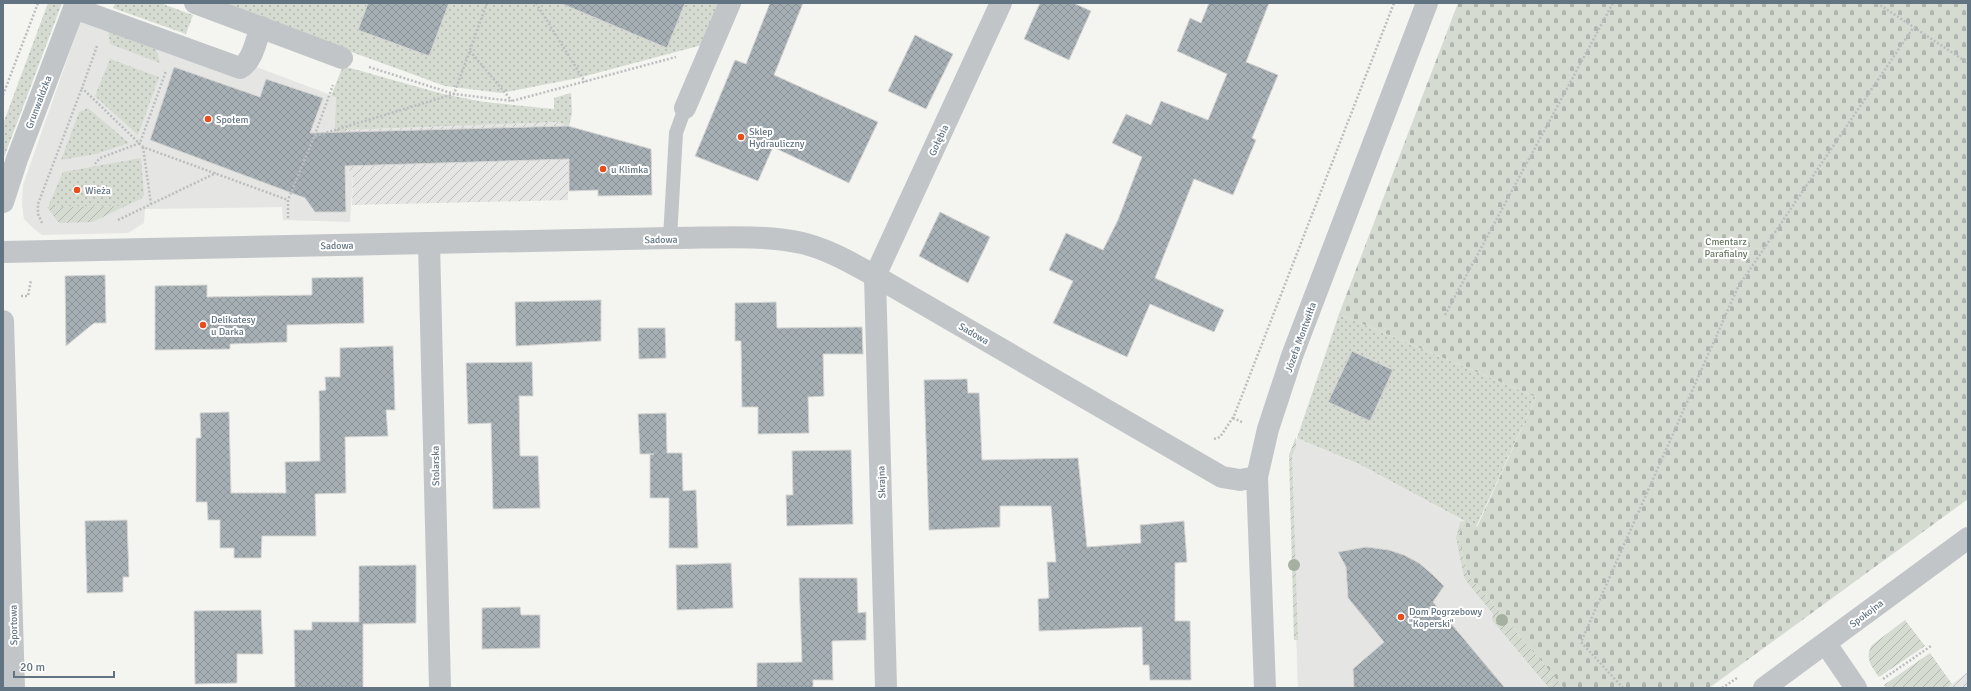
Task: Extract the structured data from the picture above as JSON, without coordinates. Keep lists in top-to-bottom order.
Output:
{
  "streets": {
    "street": [
      "Grunwaldzka",
      "Gołębia",
      "Sadowa",
      "Józefa Montwiłła",
      "Stolarska",
      "Skrajna",
      "Spokojna",
      "Sportowa"
    ]
  },
  "crossings": [
    ["Gołębia", "Sadowa"],
    ["Gołębia", "Skrajna"],
    ["Sadowa", "Józefa Montwiłła"],
    ["Sadowa", "Stolarska"],
    ["Sadowa", "Skrajna"]
  ],
  "parks": ["Cmentarz Parafialny"],
  "places": [
    "Społem",
    "Sklep Hydrauliczny",
    "u Klimka",
    "Wieża",
    "Delikatesy u Darka",
    "Dom Pogrzebowy \"Koperski\""
  ],
  "scale_bar": "20 m"
}
